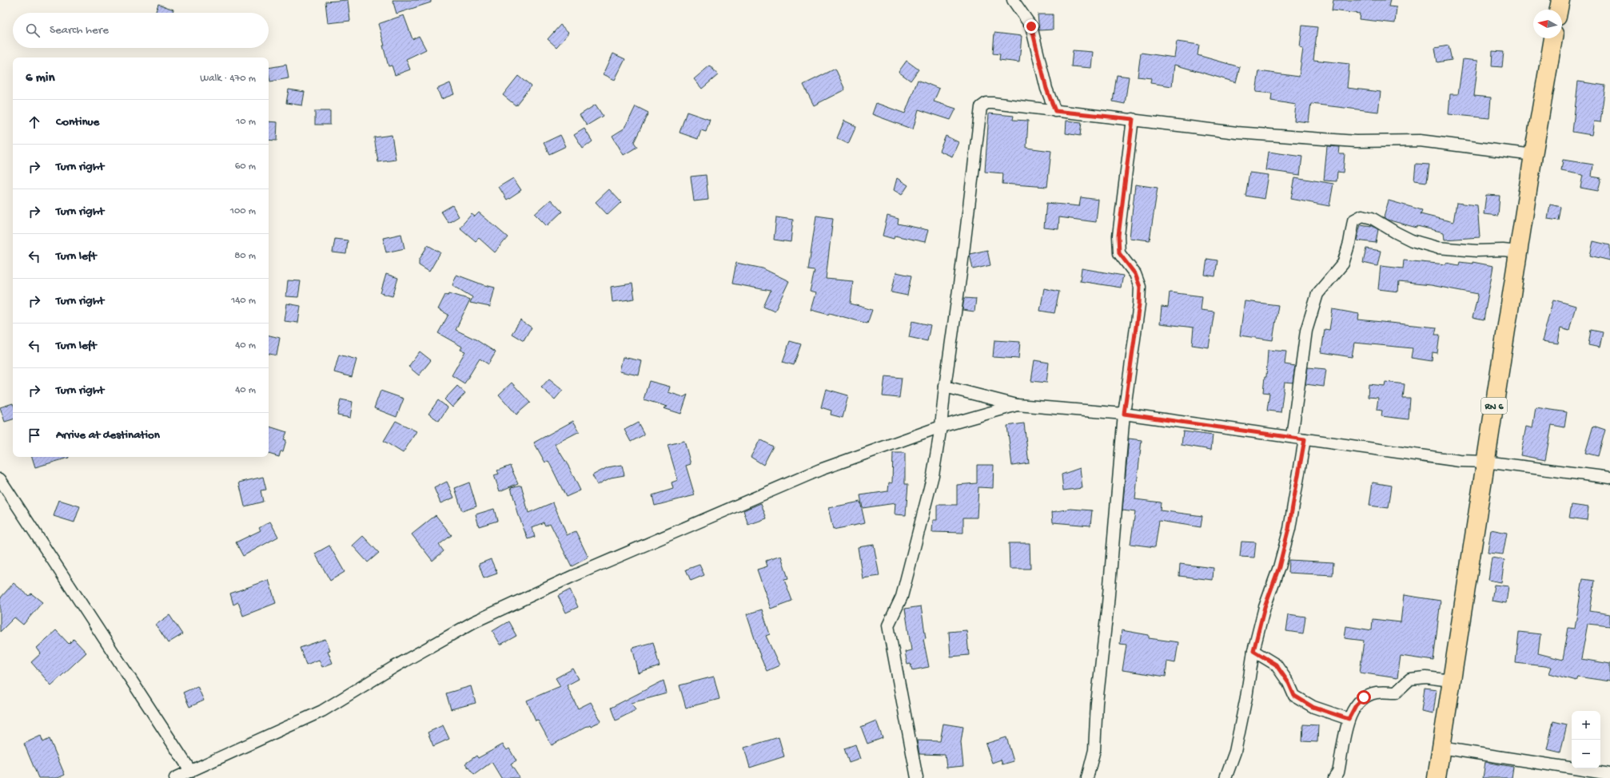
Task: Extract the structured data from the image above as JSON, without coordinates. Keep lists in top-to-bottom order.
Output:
{
  "streets": {
    "main road": ["RN 6"]
  },
  "north": "left",
  "page": {
    "search": "Search here",
    "heading": ["6 min", "Walk · 470 m"],
    "list": [
      ["Continue", "10 m"],
      ["Turn right", "60 m"],
      ["Turn right", "100 m"],
      ["Turn left", "80 m"],
      ["Turn right", "140 m"],
      ["Turn left", "40 m"],
      ["Turn right", "40 m"],
      "Arrive at destination"
    ],
    "map_buttons": ["+", "−"]
  }
}
